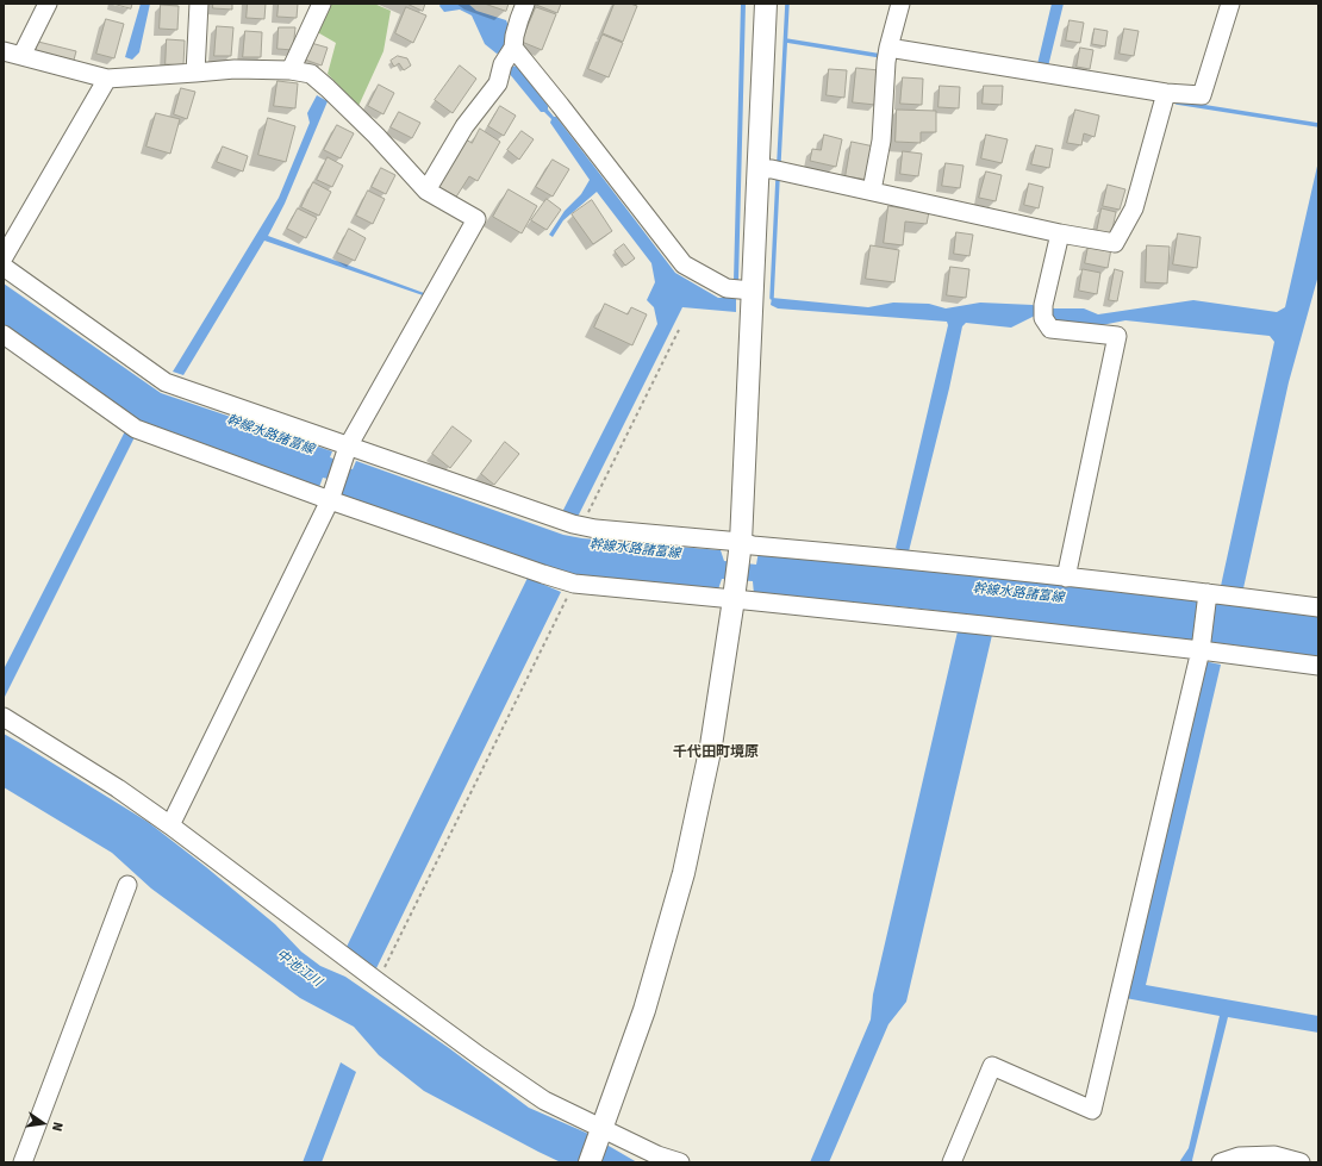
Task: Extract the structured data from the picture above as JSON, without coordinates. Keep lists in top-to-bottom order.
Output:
{
  "districts": ["千代田町境原"],
  "water": ["幹線水路諸富線", "中池江川"],
  "north": "right"
}
